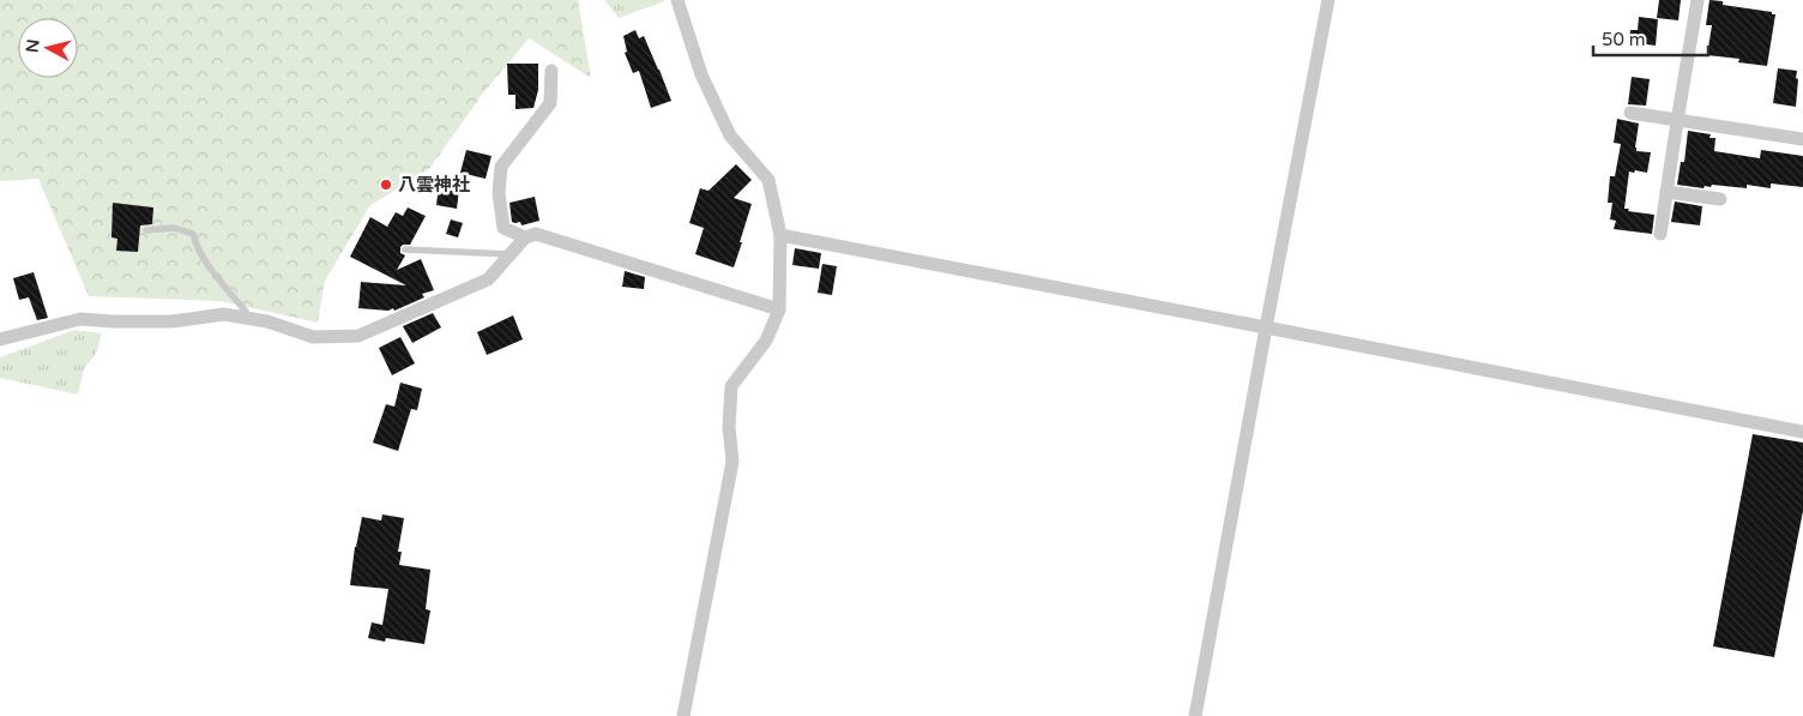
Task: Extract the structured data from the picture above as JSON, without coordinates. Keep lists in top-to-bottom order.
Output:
{
  "places": ["八雲神社"],
  "scale_bar": "50 m",
  "north": "left"
}
